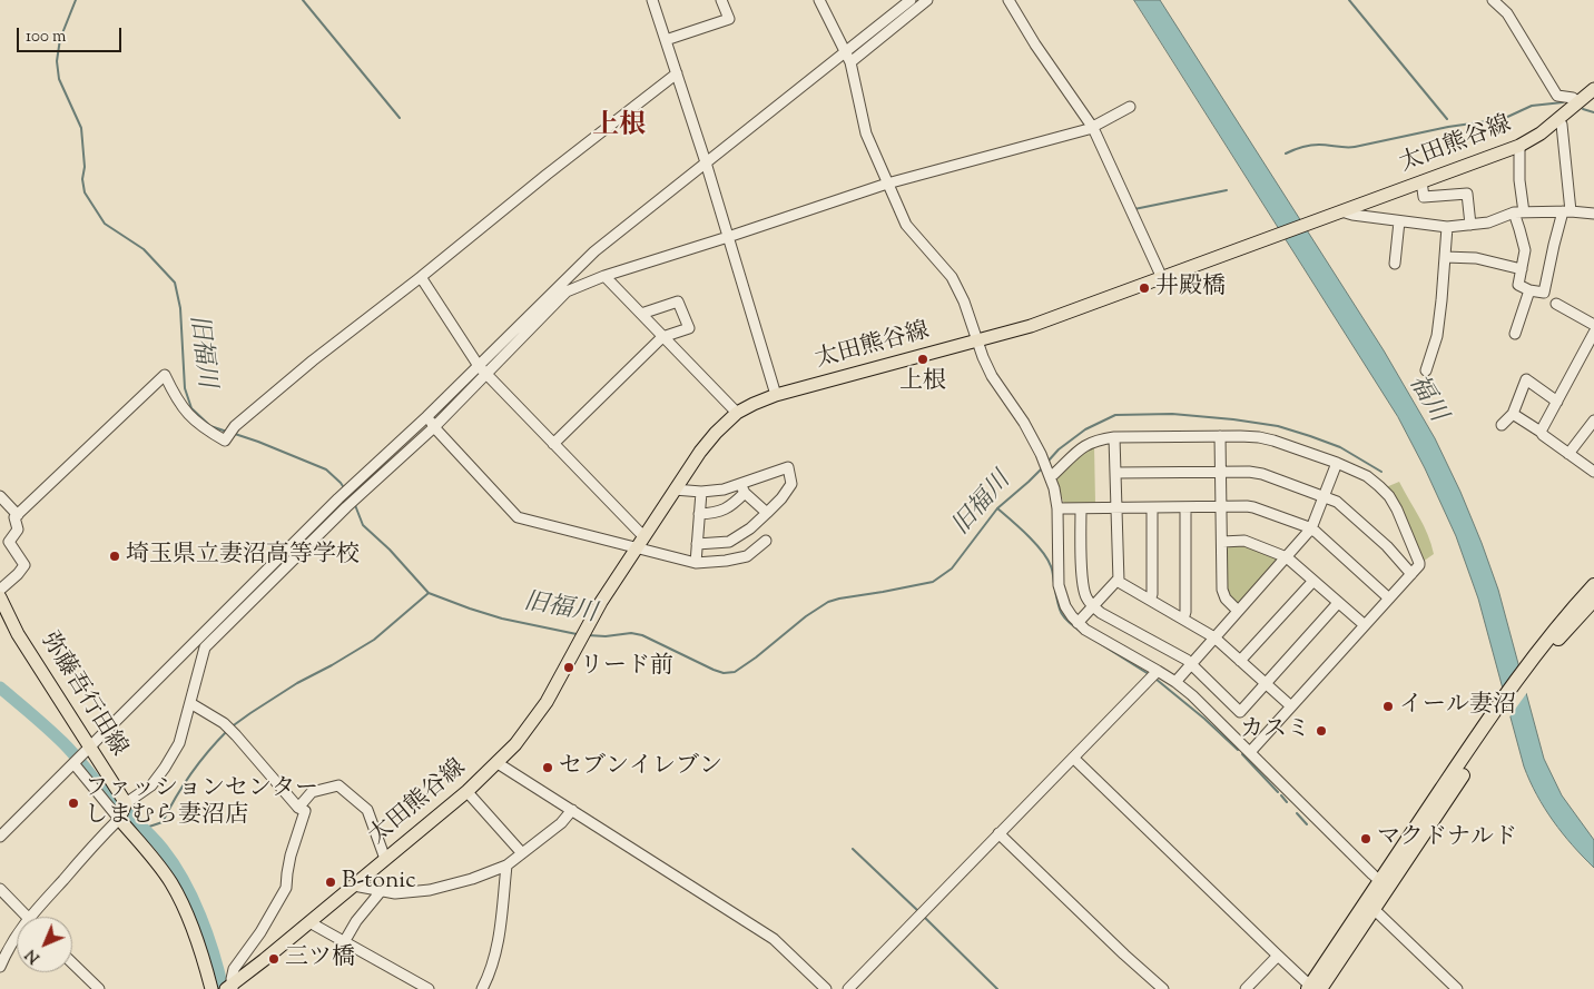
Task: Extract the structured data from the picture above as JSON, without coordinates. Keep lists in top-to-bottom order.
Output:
{
  "streets": {
    "main road": ["太田熊谷線", "弥藤吾行田線"]
  },
  "districts": ["上根"],
  "water": ["旧福川", "福川"],
  "places": [
    "井殿橋",
    "上根",
    "埼玉県立妻沼高等学校",
    "リード前",
    "イール妻沼",
    "カスミ",
    "セブンイレブン",
    "ファッションセンター しまむら妻沼店",
    "マクドナルド",
    "B-tonic",
    "三ツ橋"
  ],
  "scale_bar": "100 m",
  "north": "bottom left"
}
